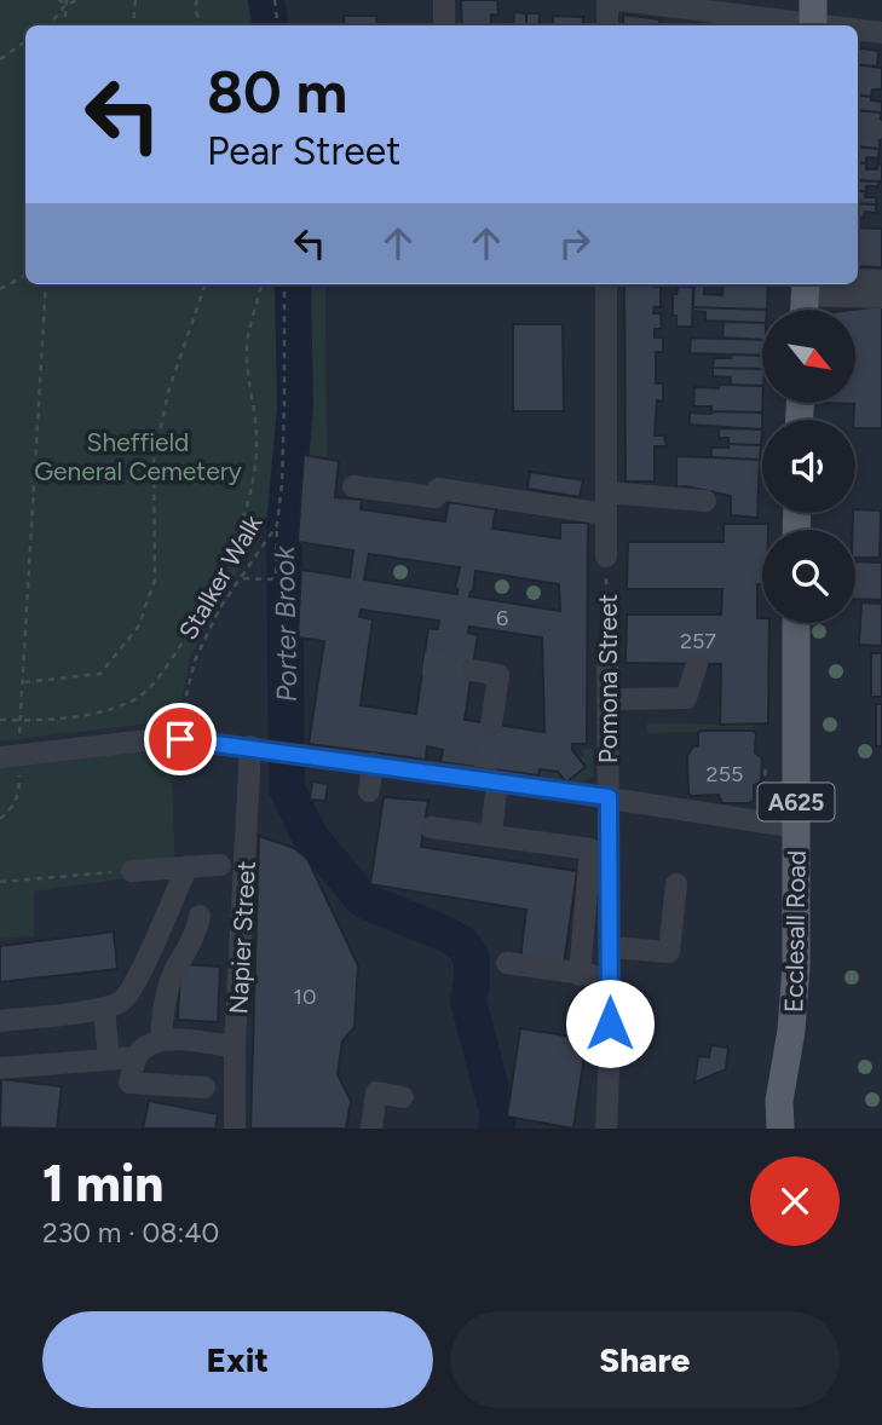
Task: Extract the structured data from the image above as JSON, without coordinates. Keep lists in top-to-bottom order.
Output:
{
  "streets": {
    "main road": ["A625", "Ecclesall Road"],
    "street": ["Pomona Street", "Napier Street"],
    "path": ["Stalker Walk"]
  },
  "water": ["Porter Brook"],
  "parks": ["Sheffield General Cemetery"],
  "house_numbers": [
    "6",
    "257",
    "255",
    "10"
  ],
  "north": "bottom right",
  "page": {
    "turn": ["80 m", "Pear Street"],
    "heading": ["1 min", "230 m · 08:40"],
    "buttons": ["Exit", "Share"]
  }
}
